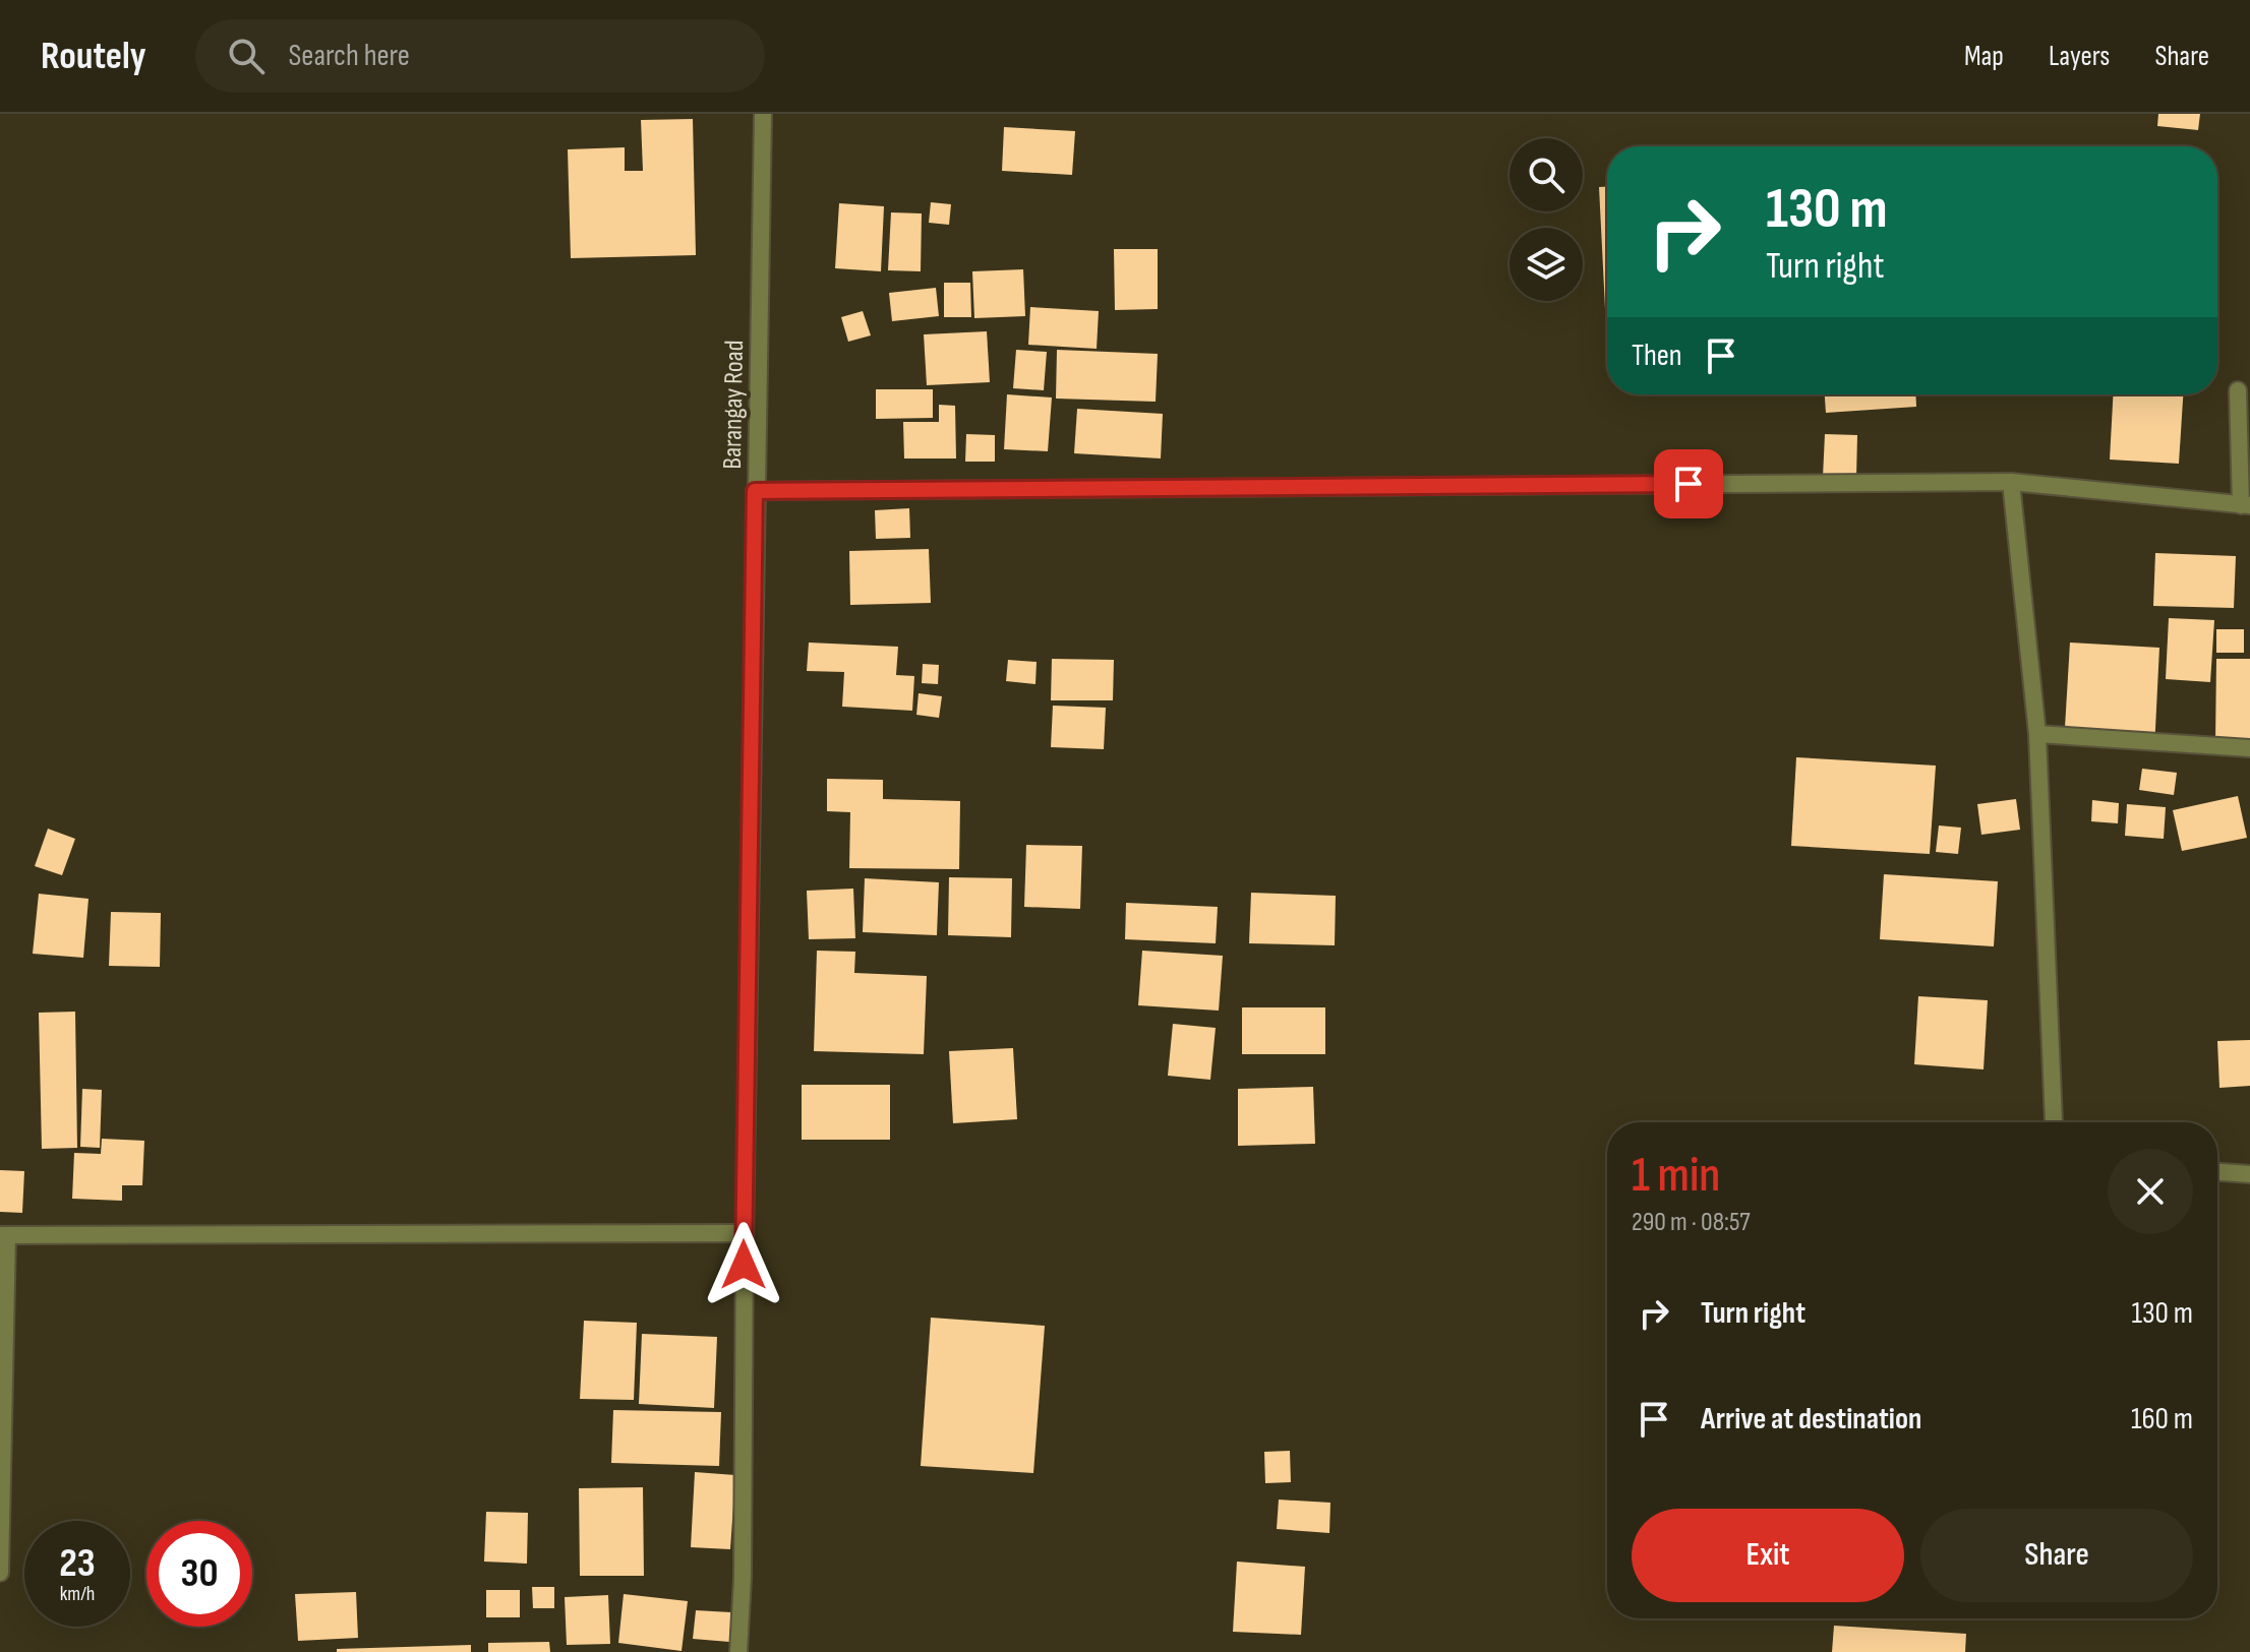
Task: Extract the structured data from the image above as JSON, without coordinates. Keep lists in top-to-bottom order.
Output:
{
  "streets": {
    "street": ["Barangay Road"]
  },
  "page": {
    "header": "Routely",
    "search": "Search here",
    "nav": ["Map", "Layers", "Share"],
    "turn": ["130 m", "Turn right"],
    "then": "Then",
    "heading": ["1 min", "290 m · 08:57"],
    "list": [
      {
        "name": "Turn right",
        "value": "130 m"
      },
      {
        "name": "Arrive at destination",
        "value": "160 m"
      }
    ],
    "buttons": ["Exit", "Share"],
    "speed": "23 km/h",
    "limit": "30"
  }
}
